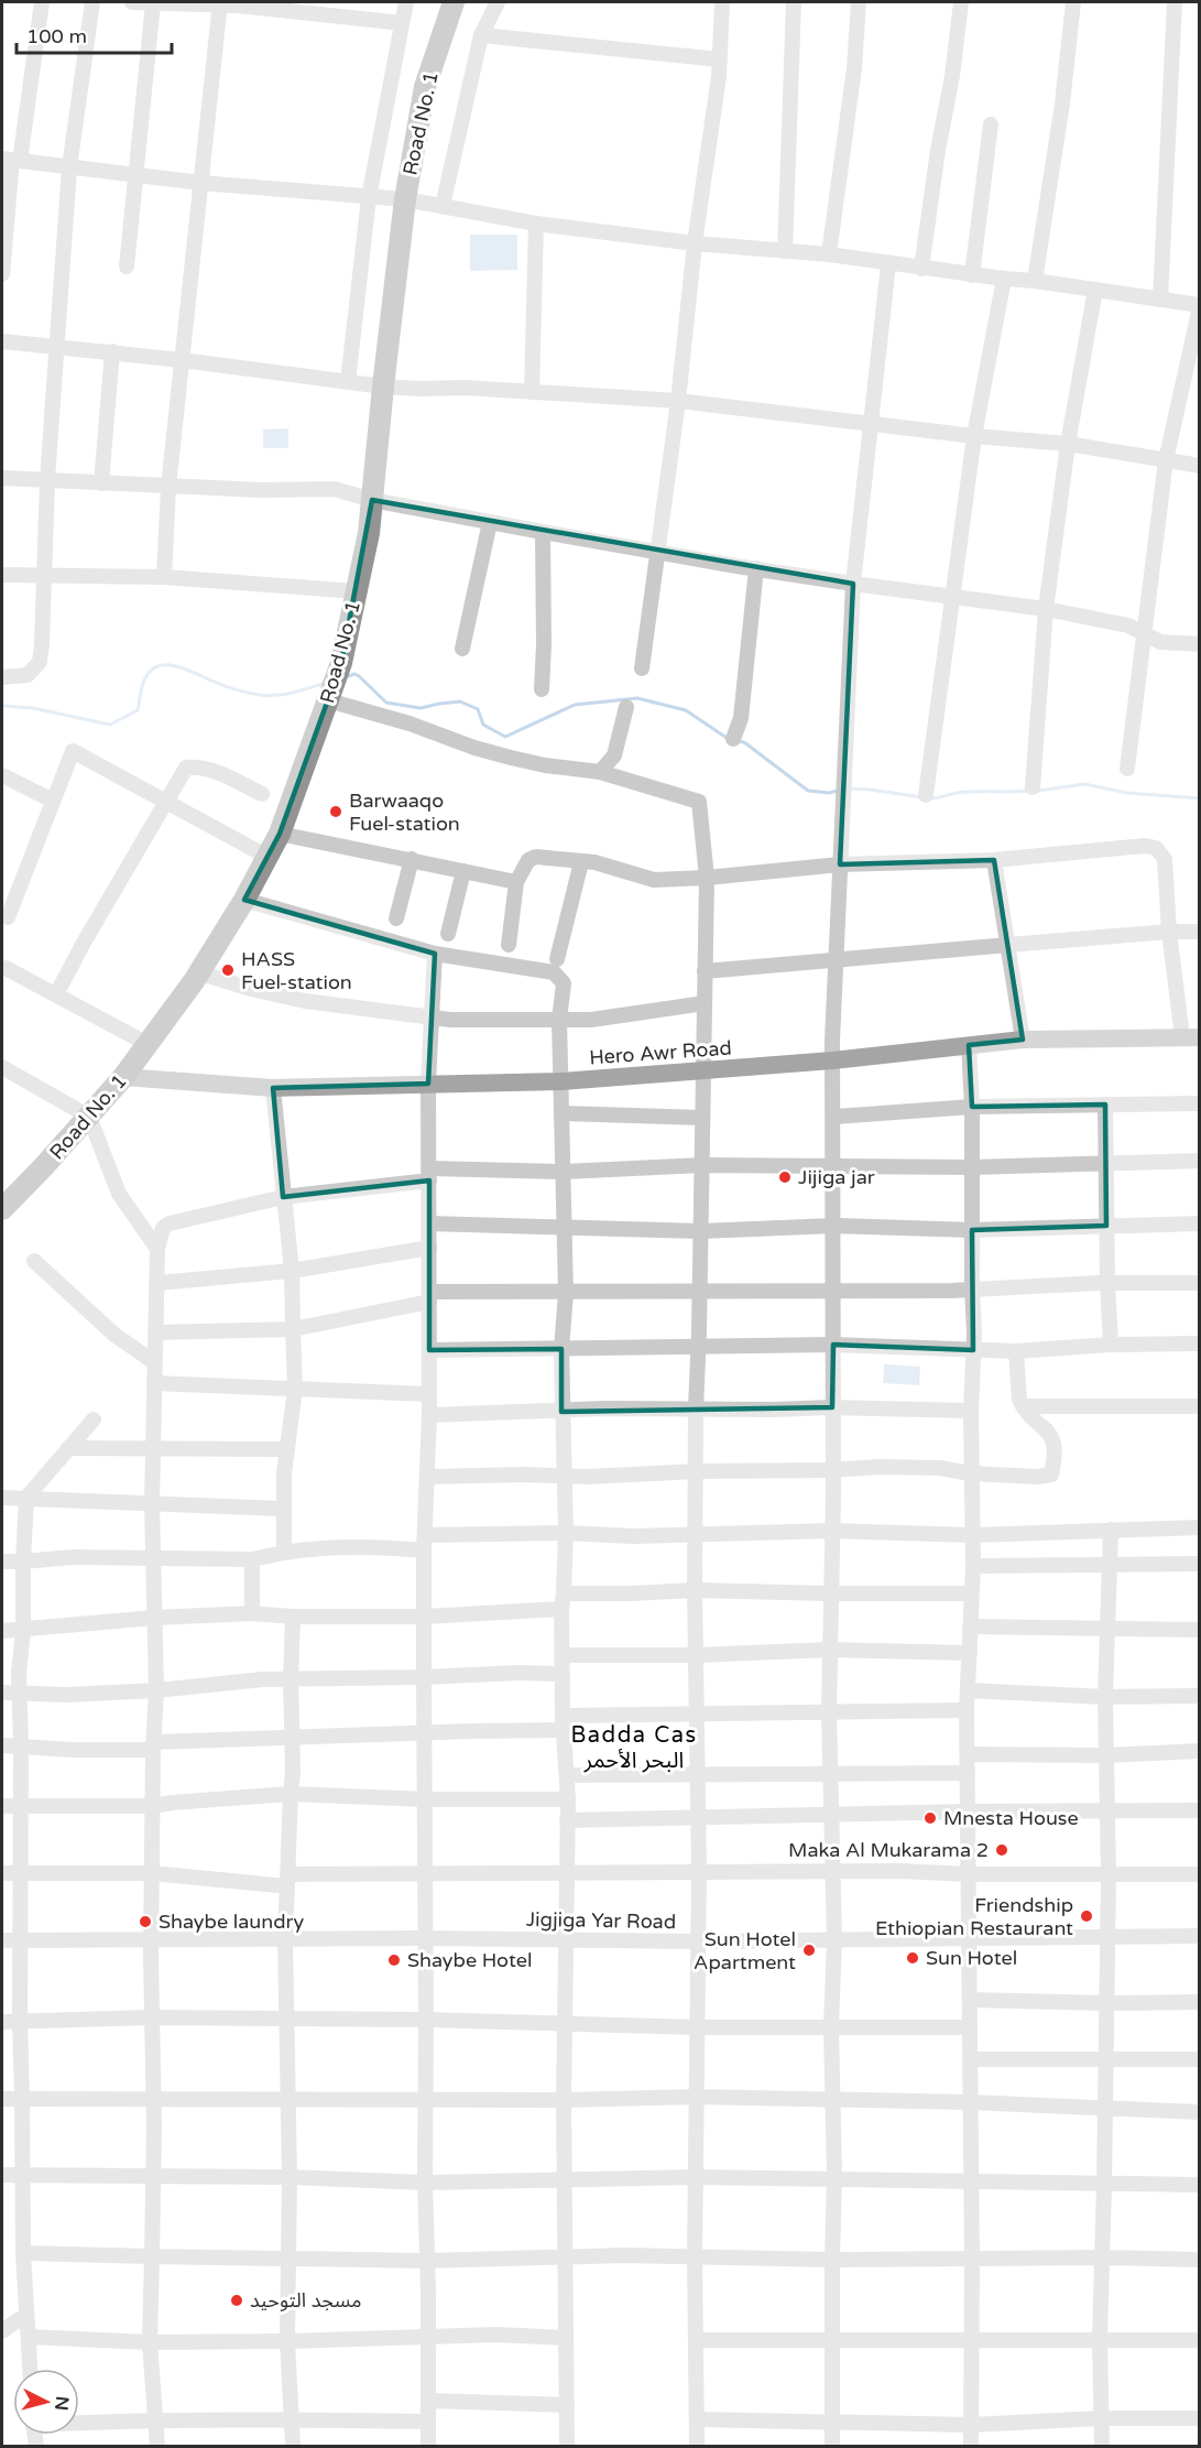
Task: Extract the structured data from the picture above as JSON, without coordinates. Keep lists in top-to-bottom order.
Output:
{
  "streets": {
    "highway": ["Road No. 1"],
    "main road": ["Hero Awr Road"],
    "street": ["Jigjiga Yar Road"]
  },
  "crossings": [
    ["Road No. 1", "Hero Awr Road"]
  ],
  "districts": ["Badda Cas البحر الأحمر"],
  "places": [
    "Barwaaqo Fuel-station",
    "HASS Fuel-station",
    "Jijiga jar",
    "Mnesta House",
    "Maka Al Mukarama 2",
    "Friendship Ethiopian Restaurant",
    "Shaybe laundry",
    "Sun Hotel Apartment",
    "Sun Hotel",
    "Shaybe Hotel",
    "مسجد التوحيد"
  ],
  "scale_bar": "100 m",
  "north": "right"
}
